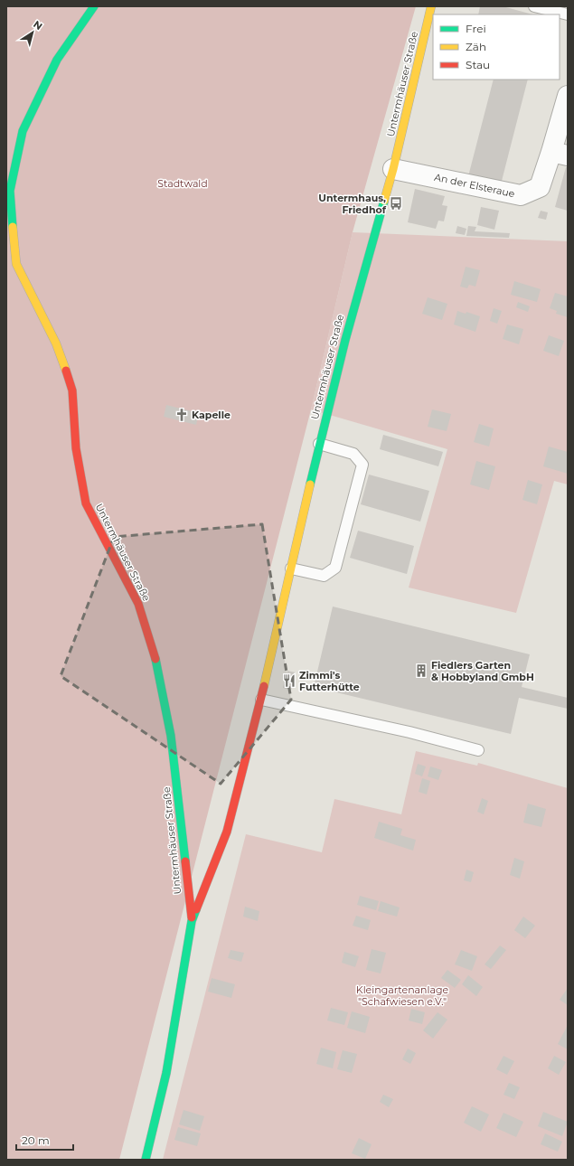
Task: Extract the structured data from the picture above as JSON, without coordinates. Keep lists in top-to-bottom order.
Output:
{
  "streets": {
    "main road": ["Untermhäuser Straße"],
    "street": ["An der Elsteraue"]
  },
  "crossings": [
    ["Untermhäuser Straße", "An der Elsteraue"]
  ],
  "parks": ["Stadtwald", "Kleingartenanlage \"Schafwiesen e.V.\""],
  "places": {
    "bus stop": ["Untermhaus, Friedhof"],
    "church": ["Kapelle"],
    "building": ["Fiedlers Garten & Hobbyland GmbH"],
    "restaurant": ["Zimmi's Futterhütte"]
  },
  "legend": ["Frei", "Zäh", "Stau"],
  "scale_bar": "20 m",
  "north": "top right"
}
